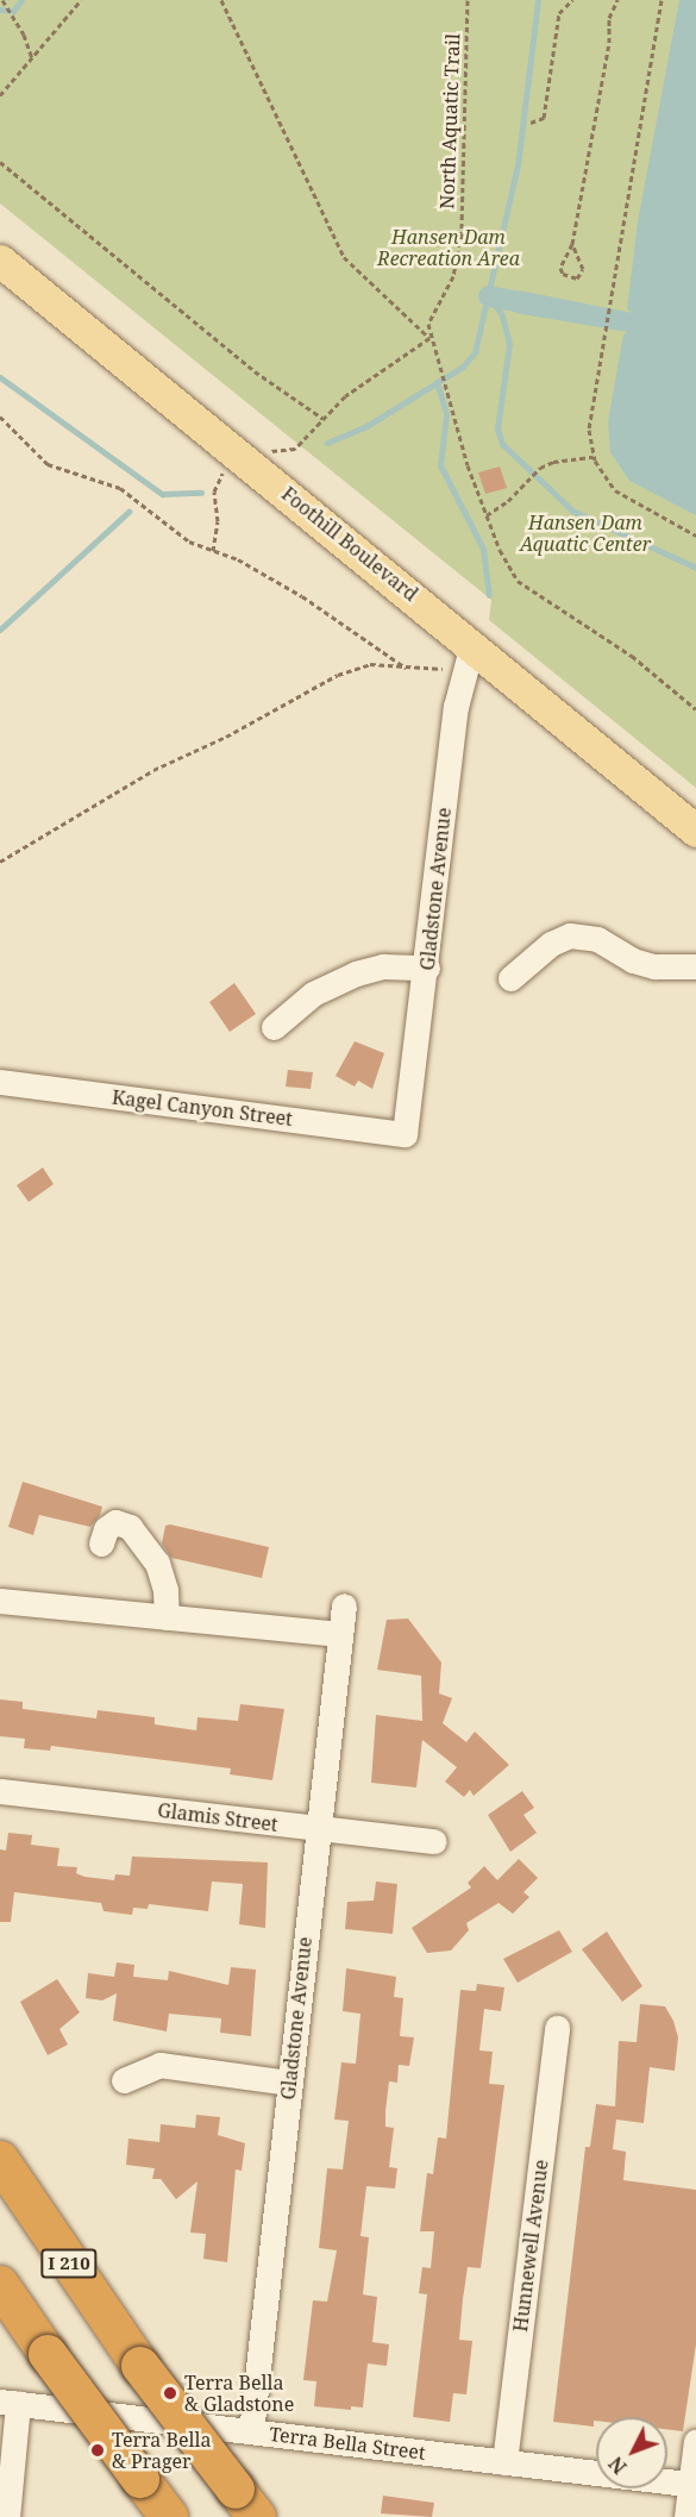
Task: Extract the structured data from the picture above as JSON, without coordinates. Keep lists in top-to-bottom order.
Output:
{
  "streets": {
    "highway": ["I 210"],
    "main road": ["Foothill Boulevard"],
    "street": [
      "Gladstone Avenue",
      "Kagel Canyon Street",
      "Glamis Street",
      "Hunnewell Avenue",
      "Terra Bella Street"
    ],
    "path": ["North Aquatic Trail"]
  },
  "crossings": [
    ["Foothill Boulevard", "Gladstone Avenue"],
    ["Gladstone Avenue", "Kagel Canyon Street"],
    ["Gladstone Avenue", "Glamis Street"],
    ["Gladstone Avenue", "Terra Bella Street"],
    ["Hunnewell Avenue", "Terra Bella Street"]
  ],
  "parks": ["Hansen Dam Recreation Area", "Hansen Dam Aquatic Center"],
  "places": ["Terra Bella & Gladstone", "Terra Bella & Prager"],
  "north": "bottom left"
}
